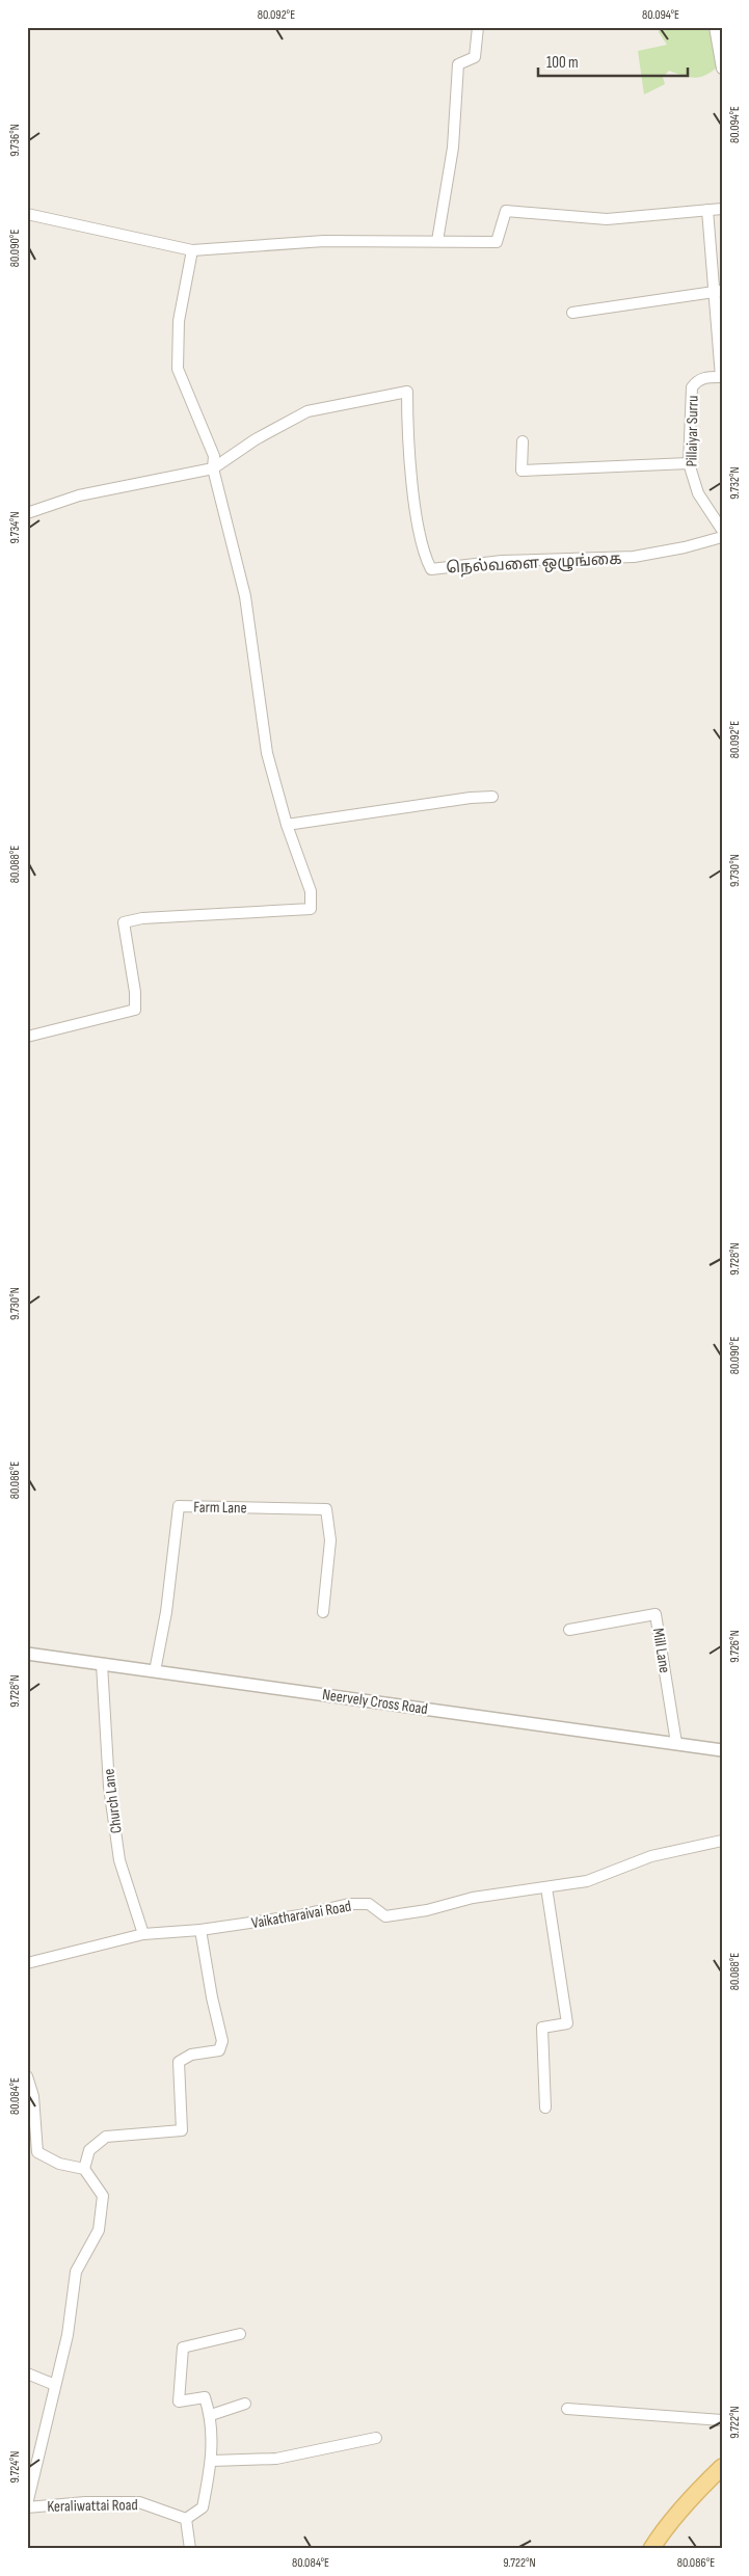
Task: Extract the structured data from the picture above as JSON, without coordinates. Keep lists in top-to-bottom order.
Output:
{
  "streets": {
    "street": [
      "Pillaiyar Surru",
      "நெல்வளை ஒழுங்கை",
      "Farm Lane",
      "Mill Lane",
      "Neervely Cross Road",
      "Church Lane",
      "Vaikatharaivai Road",
      "Keraliwattai Road"
    ]
  },
  "crossings": [
    ["Farm Lane", "Neervely Cross Road"],
    ["Mill Lane", "Neervely Cross Road"],
    ["Neervely Cross Road", "Church Lane"],
    ["Church Lane", "Vaikatharaivai Road"]
  ],
  "scale_bar": "100 m",
  "coordinates": [
    "80.092°E",
    "80.094°E",
    "9.736°N",
    "80.090°E",
    "9.732°N",
    "9.734°N",
    "80.088°E",
    "9.730°N",
    "9.728°N",
    "80.086°E",
    "9.726°N",
    "80.084°E",
    "9.722°N",
    "9.724°N"
  ]
}
